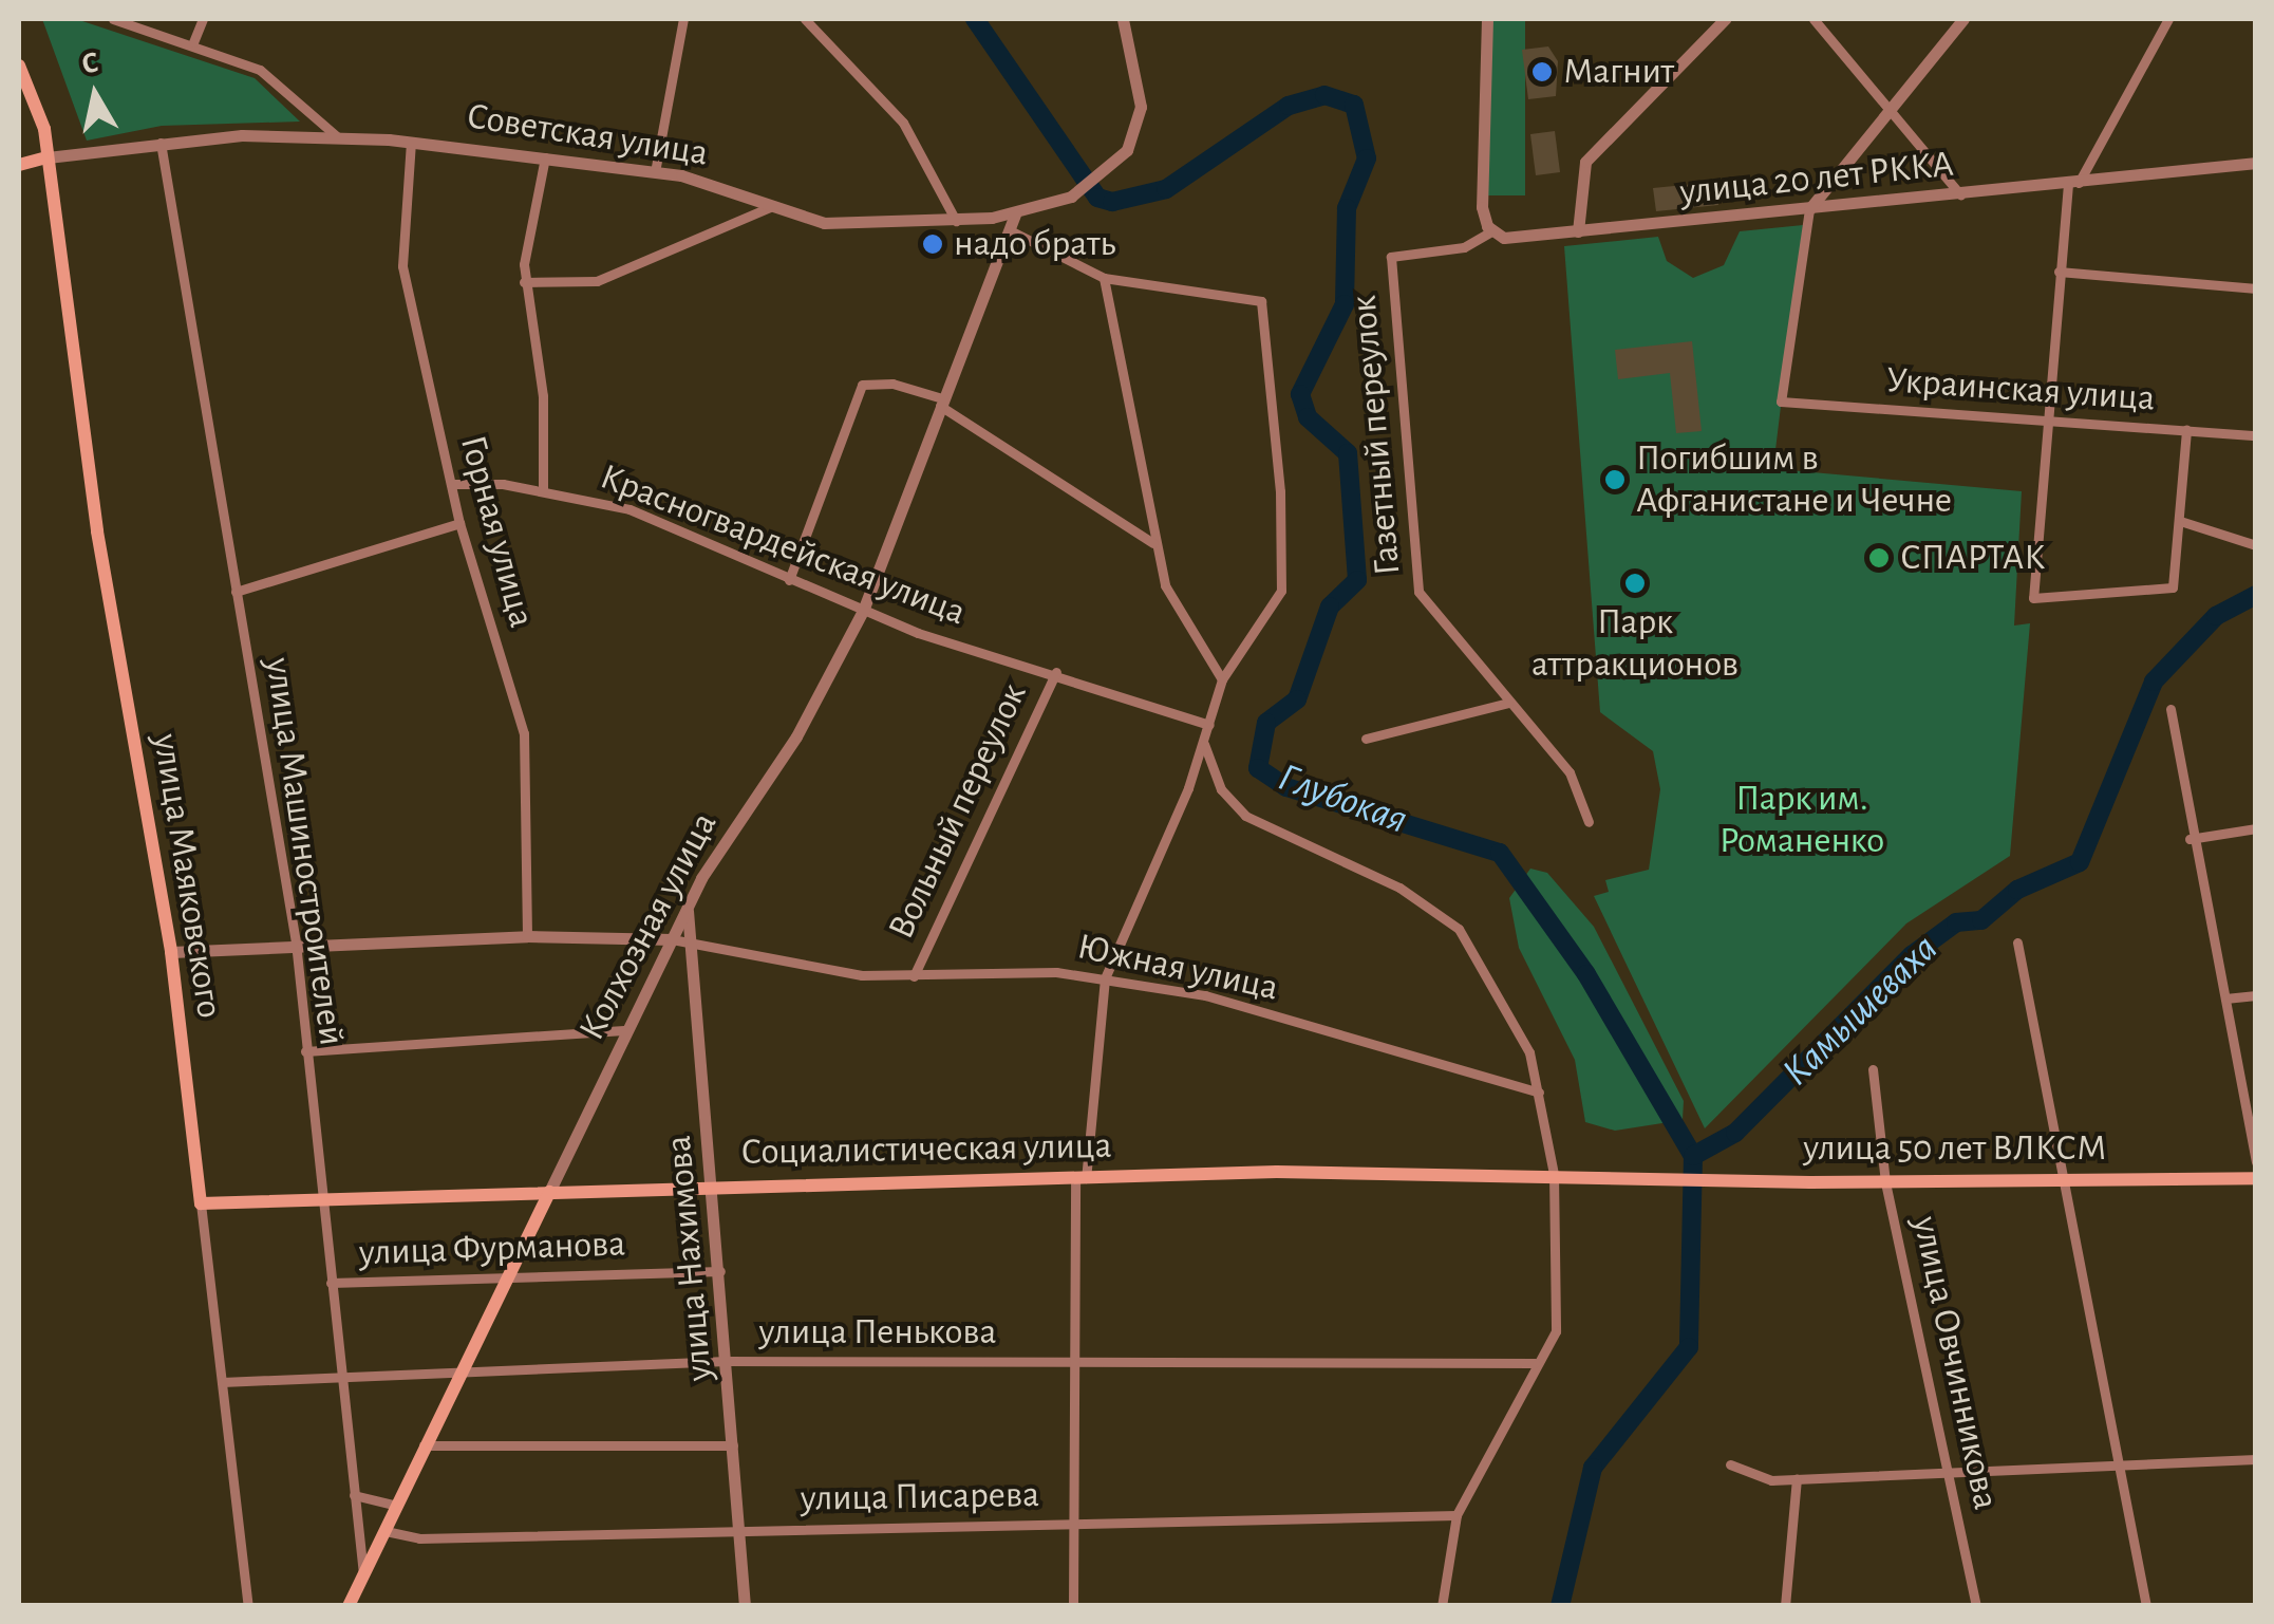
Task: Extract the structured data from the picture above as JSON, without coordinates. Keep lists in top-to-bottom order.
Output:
{
  "streets": {
    "main road": [
      "Советская улица",
      "улица Маяковского",
      "Колхозная улица",
      "улица 50 лет ВЛКСМ",
      "Социалистическая улица"
    ],
    "street": [
      "улица 20 лет РККА",
      "Украинская улица",
      "Газетный переулок",
      "Горная улица",
      "Красногвардейская улица",
      "Вольный переулок",
      "улица Машиностроителей",
      "Южная улица",
      "улица Фурманова",
      "улица Нахимова",
      "улица Пенькова",
      "улица Овчинникова",
      "улица Писарева"
    ]
  },
  "crossings": [
    ["Советская улица", "Горная улица"],
    ["Советская улица", "улица Машиностроителей"],
    ["Советская улица", "улица Маяковского"],
    ["Советская улица", "Колхозная улица"],
    ["улица 20 лет РККА", "Украинская улица"],
    ["улица 20 лет РККА", "Газетный переулок"],
    ["Горная улица", "Красногвардейская улица"],
    ["Красногвардейская улица", "Вольный переулок"],
    ["Красногвардейская улица", "Колхозная улица"],
    ["Вольный переулок", "Южная улица"],
    ["улица Машиностроителей", "Колхозная улица"],
    ["улица Машиностроителей", "Социалистическая улица"],
    ["улица Машиностроителей", "улица Фурманова"],
    ["улица Машиностроителей", "улица Пенькова"],
    ["улица Маяковского", "Социалистическая улица"],
    ["улица Маяковского", "улица Пенькова"],
    ["Колхозная улица", "Южная улица"],
    ["Колхозная улица", "Социалистическая улица"],
    ["Колхозная улица", "улица Фурманова"],
    ["Колхозная улица", "улица Нахимова"],
    ["Колхозная улица", "улица Пенькова"],
    ["Колхозная улица", "улица Писарева"],
    ["Южная улица", "улица Нахимова"],
    ["улица 50 лет ВЛКСМ", "Социалистическая улица"],
    ["улица 50 лет ВЛКСМ", "улица Овчинникова"],
    ["Социалистическая улица", "улица Нахимова"],
    ["улица Фурманова", "улица Нахимова"],
    ["улица Нахимова", "улица Пенькова"],
    ["улица Нахимова", "улица Писарева"]
  ],
  "water": ["Глубокая", "Камышеваха"],
  "parks": ["Парк им. Романенко"],
  "places": [
    "Магнит",
    "надо брать",
    "Погибшим в Афганистане и Чечне",
    "СПАРТАК",
    "Парк аттракционов"
  ],
  "north": "top"
}
